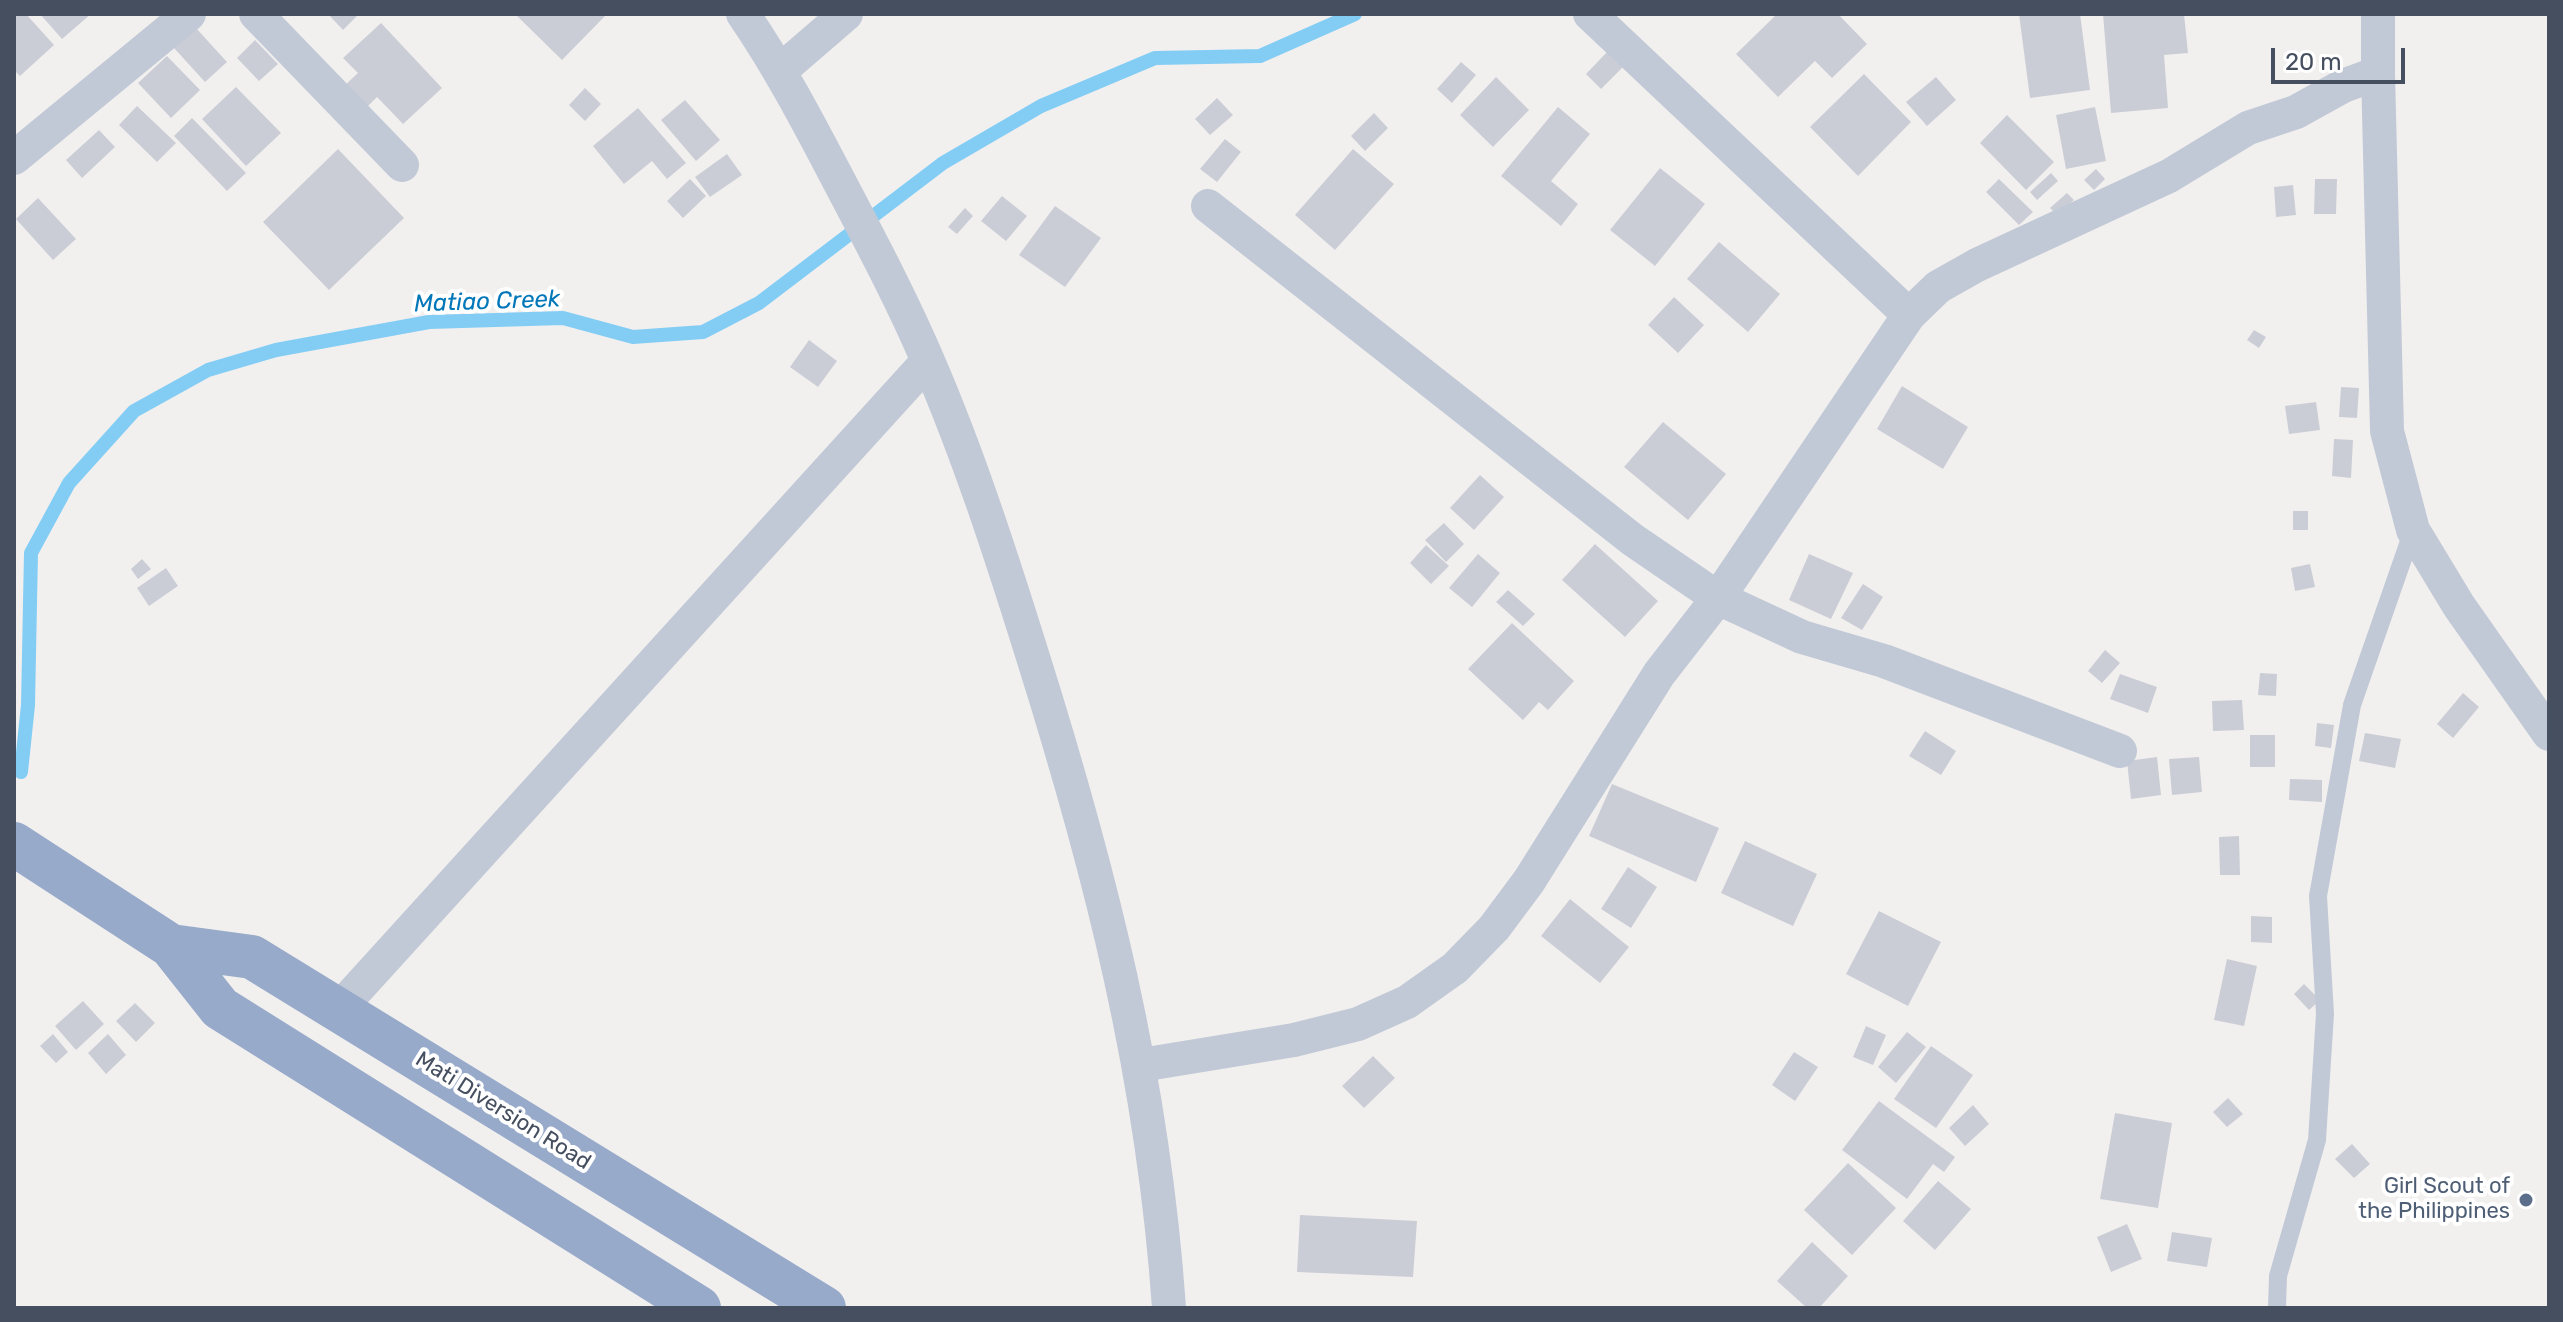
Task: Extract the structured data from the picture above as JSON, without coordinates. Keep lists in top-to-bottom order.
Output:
{
  "streets": {
    "highway": ["Mati Diversion Road"]
  },
  "water": ["Matiao Creek"],
  "places": ["Girl Scout of the Philippines"],
  "scale_bar": "20 m"
}
